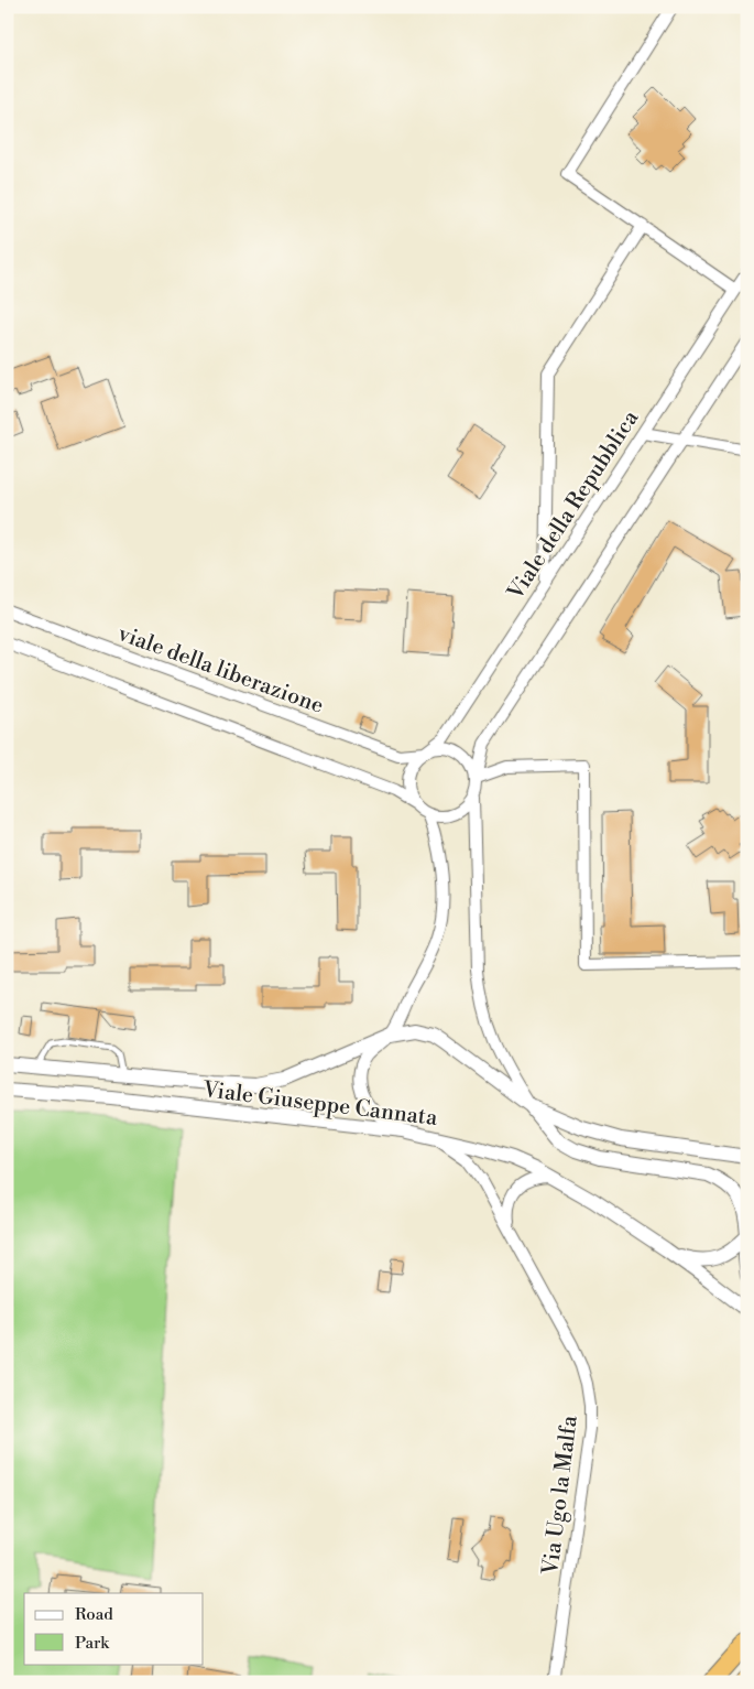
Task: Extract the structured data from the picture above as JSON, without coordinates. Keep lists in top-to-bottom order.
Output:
{
  "streets": {
    "street": [
      "Viale della Repubblica",
      "viale della liberazione",
      "Viale Giuseppe Cannata",
      "Via Ugo la Malfa"
    ]
  },
  "crossings": [
    ["Viale della Repubblica", "viale della liberazione"],
    ["Viale Giuseppe Cannata", "Via Ugo la Malfa"]
  ],
  "legend": ["Road", "Park"]
}
